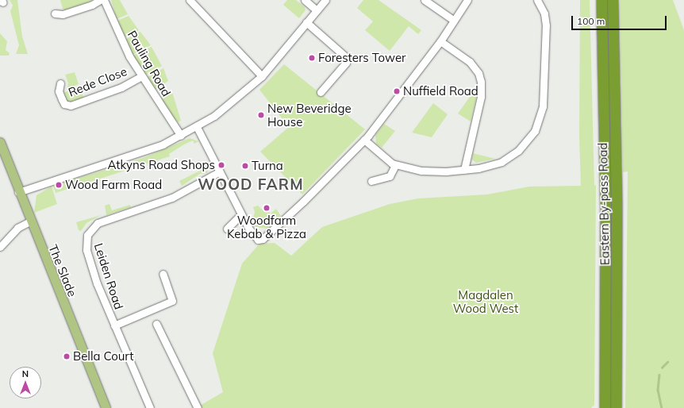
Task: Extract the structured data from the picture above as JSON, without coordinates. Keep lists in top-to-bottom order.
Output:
{
  "streets": {
    "highway": ["Eastern By-pass Road"],
    "main road": ["The Slade"],
    "street": ["Pauling Road", "Rede Close", "Leiden Road"]
  },
  "crossings": [
    ["Pauling Road", "Rede Close"]
  ],
  "districts": ["WOOD FARM"],
  "parks": ["Magdalen Wood West"],
  "places": [
    "Foresters Tower",
    "Nuffield Road",
    "New Beveridge House",
    "Atkyns Road Shops",
    "Turna",
    "Wood Farm Road",
    "Woodfarm Kebab & Pizza",
    "Bella Court"
  ],
  "scale_bar": "100 m",
  "north": "top"
}
